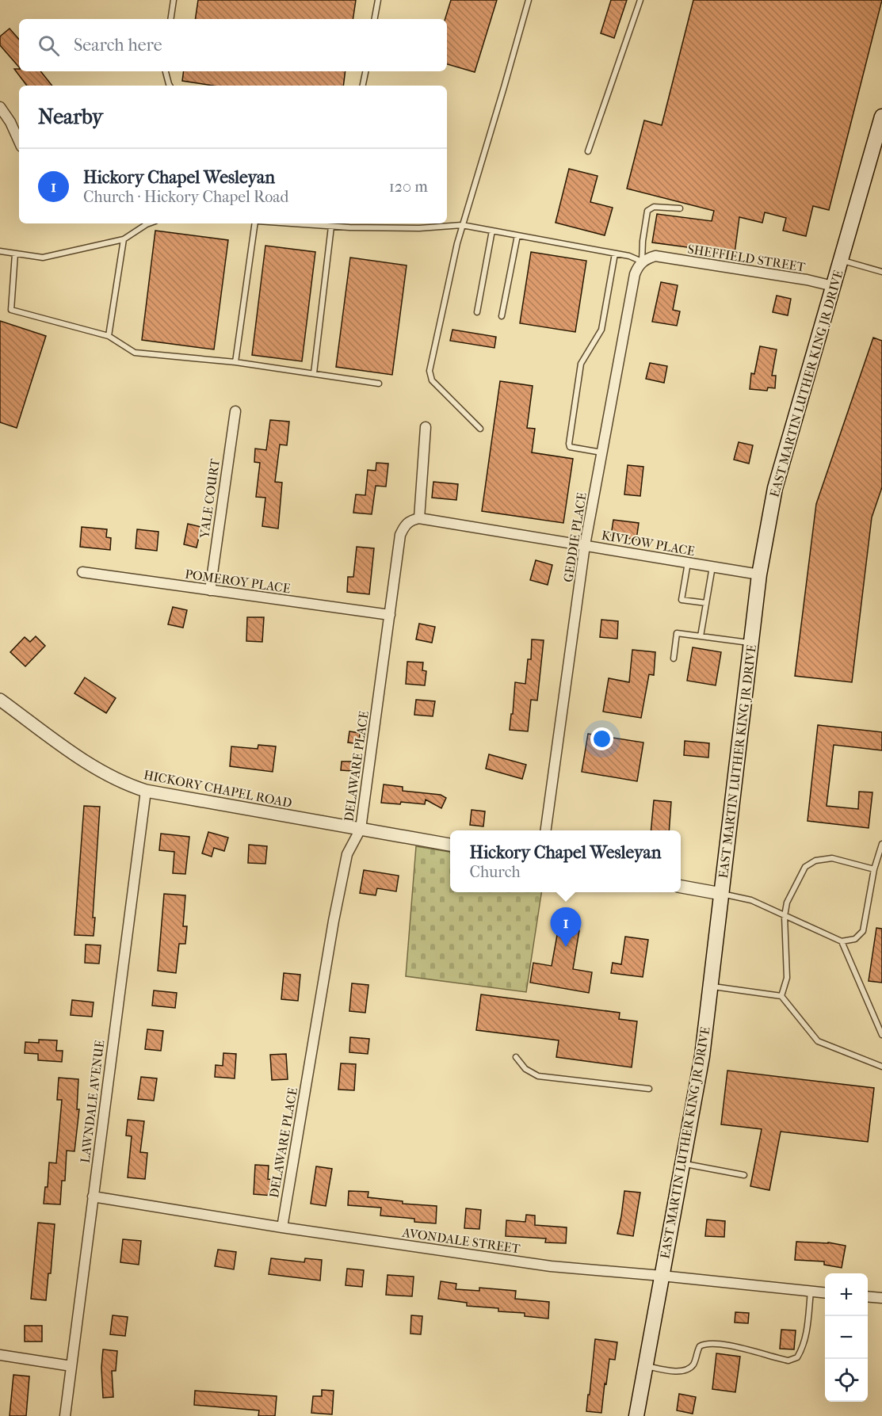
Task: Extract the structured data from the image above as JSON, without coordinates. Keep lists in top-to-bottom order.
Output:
{
  "streets": {
    "main road": ["EAST MARTIN LUTHER KING JR DRIVE"],
    "street": [
      "SHEFFIELD STREET",
      "YALE COURT",
      "GEDDIE PLACE",
      "KIVLOW PLACE",
      "POMEROY PLACE",
      "DELAWARE PLACE",
      "HICKORY CHAPEL ROAD",
      "LAWNDALE AVENUE",
      "AVONDALE STREET"
    ]
  },
  "crossings": [
    ["SHEFFIELD STREET", "EAST MARTIN LUTHER KING JR DRIVE"],
    ["SHEFFIELD STREET", "GEDDIE PLACE"],
    ["EAST MARTIN LUTHER KING JR DRIVE", "KIVLOW PLACE"],
    ["EAST MARTIN LUTHER KING JR DRIVE", "AVONDALE STREET"],
    ["YALE COURT", "POMEROY PLACE"],
    ["GEDDIE PLACE", "KIVLOW PLACE"],
    ["KIVLOW PLACE", "DELAWARE PLACE"],
    ["POMEROY PLACE", "DELAWARE PLACE"],
    ["DELAWARE PLACE", "HICKORY CHAPEL ROAD"],
    ["DELAWARE PLACE", "AVONDALE STREET"],
    ["HICKORY CHAPEL ROAD", "LAWNDALE AVENUE"],
    ["LAWNDALE AVENUE", "AVONDALE STREET"]
  ],
  "page": {
    "search": "Search here",
    "heading": "Nearby",
    "list": [
      {
        "mark": "1",
        "name": "Hickory Chapel Wesleyan",
        "note": "Church · Hickory Chapel Road",
        "value": "120 m"
      }
    ],
    "popup": ["Hickory Chapel Wesleyan", "Church"],
    "pins": "1",
    "map_buttons": ["+", "−"]
  }
}
